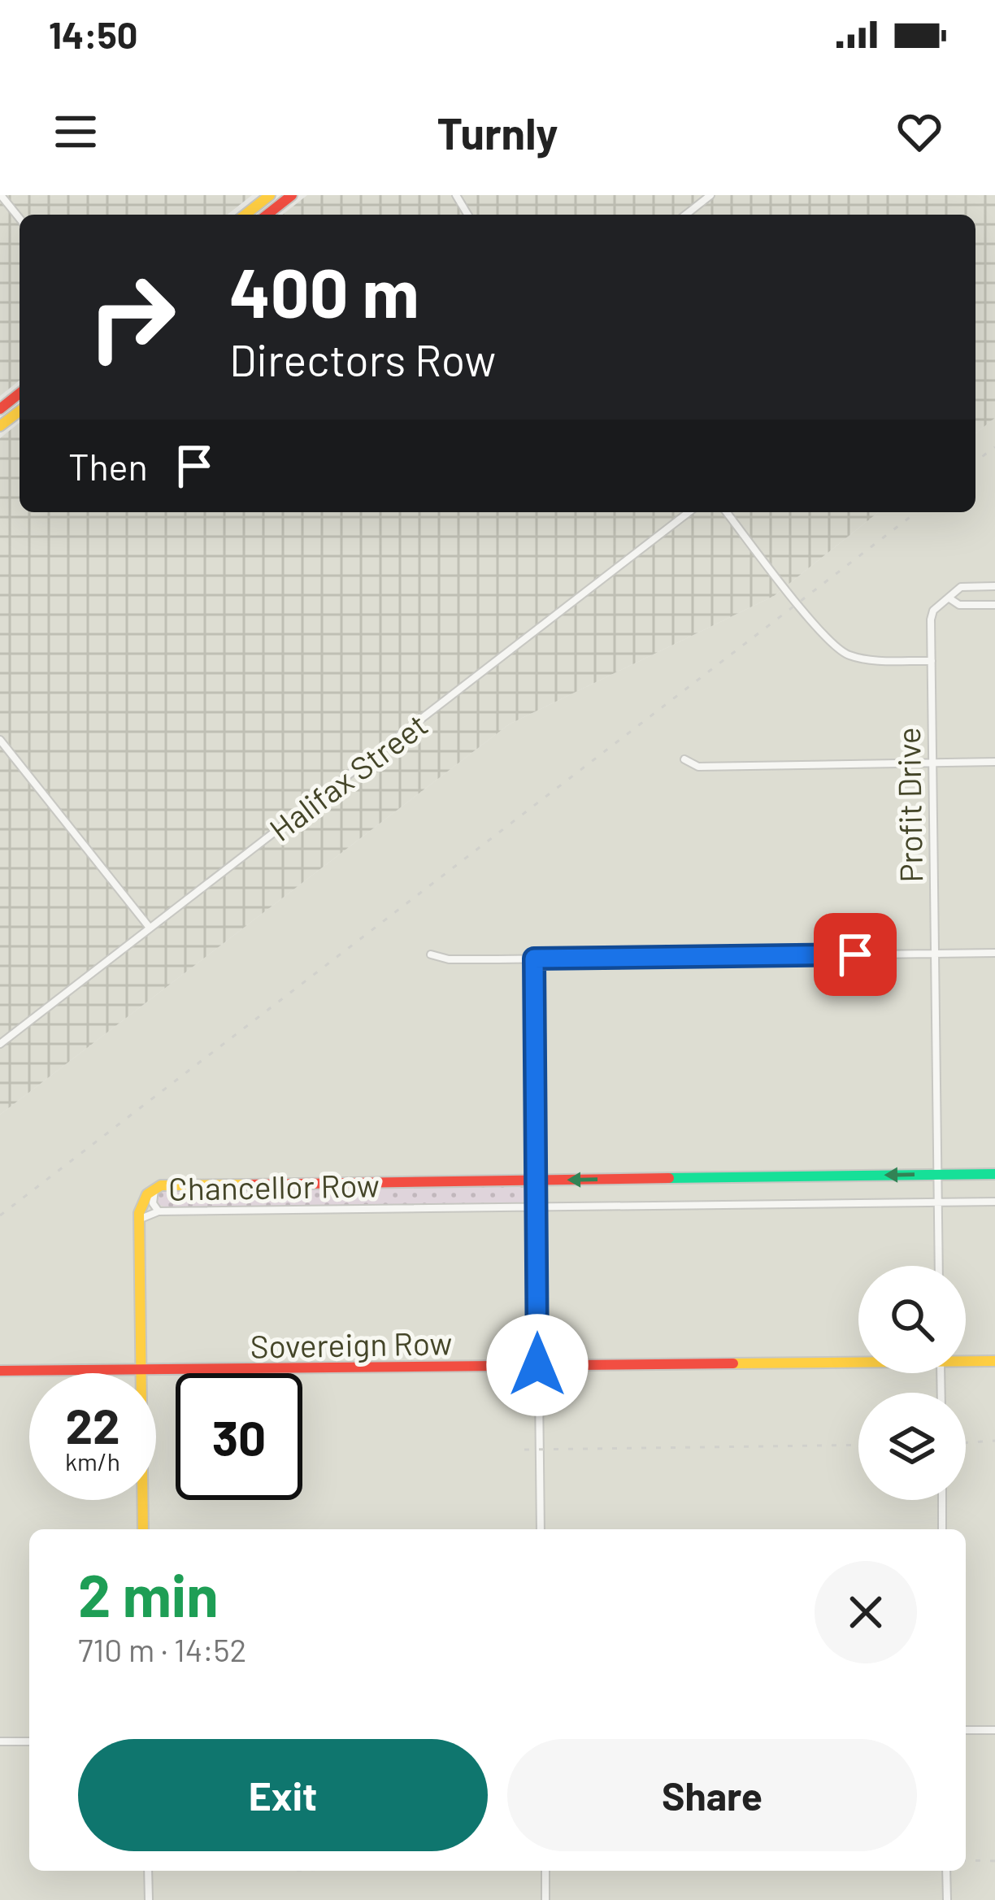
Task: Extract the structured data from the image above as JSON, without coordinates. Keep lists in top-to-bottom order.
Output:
{
  "streets": {
    "street": [
      "Halifax Street",
      "Profit Drive",
      "Chancellor Row",
      "Sovereign Row"
    ]
  },
  "crossings": [
    ["Profit Drive", "Chancellor Row"]
  ],
  "page": {
    "status": "14:50",
    "header": "Turnly",
    "turn": ["400 m", "Directors Row"],
    "then": "Then",
    "speed": "22 km/h",
    "limit": "30",
    "heading": ["2 min", "710 m · 14:52"],
    "buttons": ["Exit", "Share"]
  }
}
